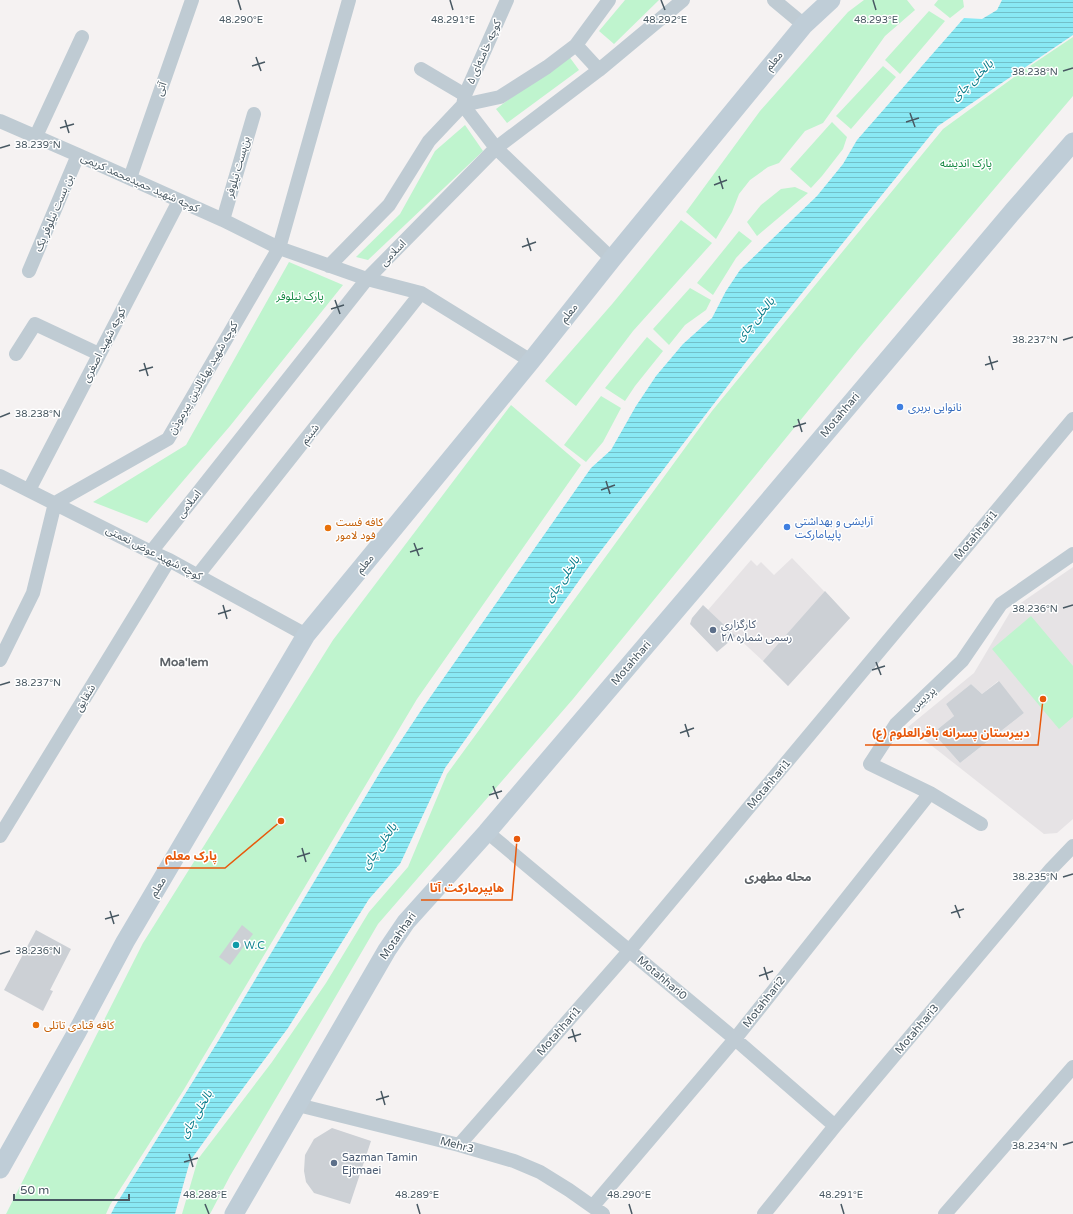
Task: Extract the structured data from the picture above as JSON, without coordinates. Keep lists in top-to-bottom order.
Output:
{
  "streets": {
    "main road": ["معلم", "Motahhari"],
    "street": [
      "کوچه خامنه‌ای ۵",
      "آتی",
      "بن‌بست نیلوفر",
      "کوچه شهید حمیدمحمد کریمی",
      "بن بست نیلوفر یک",
      "اسلامی",
      "کوچه شهید اصغری",
      "کوچه شهید بهاءالدین پیرموذن",
      "شبنم",
      "Motahhari1",
      "کوچه شهید عوض نعمتی",
      "شقایق",
      "پردیس",
      "Motahhari0",
      "Motahhari2",
      "Motahhari3",
      "Mehr3"
    ]
  },
  "crossings": [
    ["کوچه خامنه‌ای ۵", "کوچه شهید حمیدمحمد کریمی"],
    ["معلم", "کوچه شهید حمیدمحمد کریمی"],
    ["معلم", "کوچه شهید عوض نعمتی"],
    ["آتی", "کوچه شهید حمیدمحمد کریمی"],
    ["بن‌بست نیلوفر", "کوچه شهید حمیدمحمد کریمی"],
    ["کوچه شهید حمیدمحمد کریمی", "بن بست نیلوفر یک"],
    ["کوچه شهید حمیدمحمد کریمی", "اسلامی"],
    ["کوچه شهید حمیدمحمد کریمی", "کوچه شهید اصغری"],
    ["کوچه شهید حمیدمحمد کریمی", "کوچه شهید بهاءالدین پیرموذن"],
    ["کوچه شهید حمیدمحمد کریمی", "شبنم"],
    ["اسلامی", "کوچه شهید عوض نعمتی"],
    ["کوچه شهید اصغری", "کوچه شهید عوض نعمتی"],
    ["کوچه شهید بهاءالدین پیرموذن", "کوچه شهید عوض نعمتی"],
    ["Motahhari", "Motahhari0"],
    ["Motahhari", "Mehr3"],
    ["شبنم", "کوچه شهید عوض نعمتی"],
    ["Motahhari1", "Motahhari0"],
    ["Motahhari1", "Mehr3"],
    ["کوچه شهید عوض نعمتی", "شقایق"],
    ["پردیس", "Motahhari2"],
    ["Motahhari0", "Motahhari2"],
    ["Motahhari0", "Motahhari3"],
    ["Motahhari2", "Mehr3"]
  ],
  "districts": ["Moa'lem", "محله مطهری"],
  "water": ["بالخلی چای"],
  "parks": ["پارک اندیشه", "پارک نیلوفر"],
  "places": [
    "نانوایی بربری",
    "آرایشی و بهداشتی پاپیامارکت",
    "کافه فست فود لامور",
    "کارگزاری رسمی شماره ۲۸",
    "دبیرستان پسرانه باقرالعلوم (ع)",
    "پارک معلم",
    "هایپرمارکت آتا",
    "W.C",
    "کافه قنادی تاتلی",
    "Sazman Tamin Ejtmaei"
  ],
  "scale_bar": "50 m",
  "coordinates": [
    "48.290°E",
    "48.291°E",
    "48.292°E",
    "48.293°E",
    "38.238°N",
    "38.239°N",
    "38.237°N",
    "38.236°N",
    "38.235°N",
    "38.234°N",
    "48.288°E",
    "48.289°E"
  ]
}
